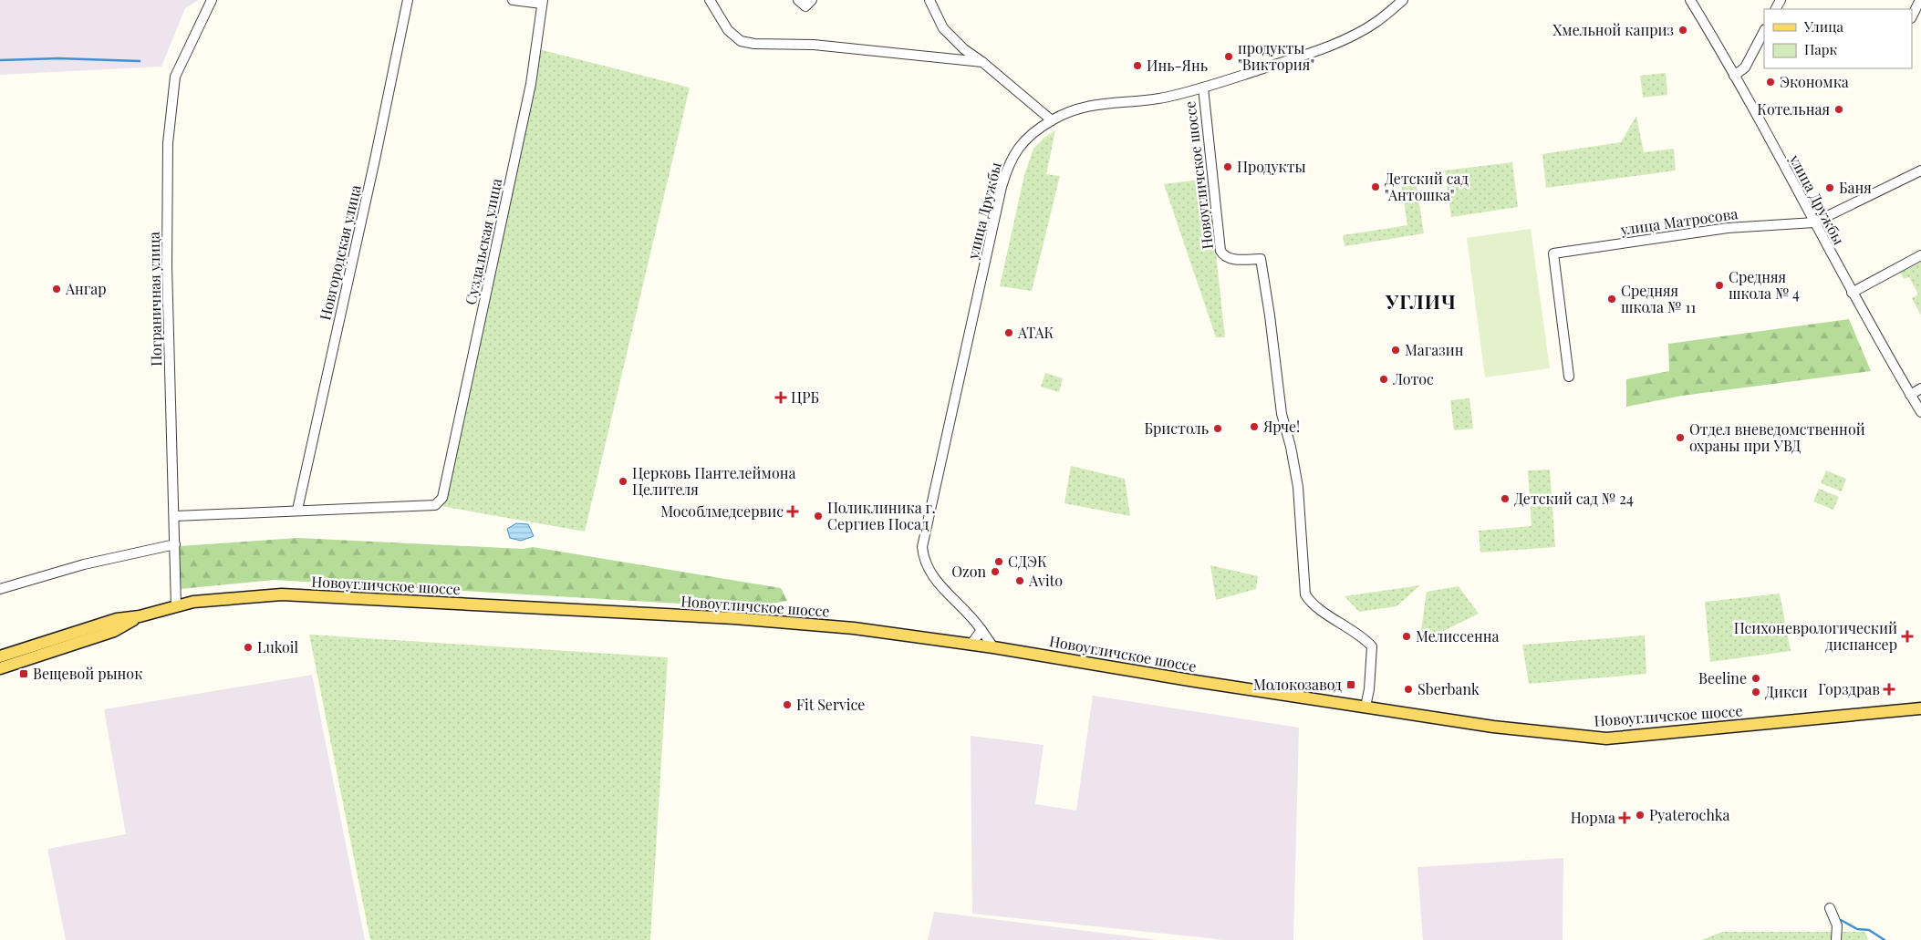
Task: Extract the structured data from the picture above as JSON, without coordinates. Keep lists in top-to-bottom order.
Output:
{
  "streets": {
    "main road": ["Новоугличское шоссе"],
    "street": [
      "улица Дружбы",
      "улица Матросова",
      "Суздальская улица",
      "Новгородская улица",
      "Пограничная улица"
    ]
  },
  "crossings": [
    ["Новоугличское шоссе", "улица Дружбы"],
    ["Новоугличское шоссе", "Пограничная улица"],
    ["улица Дружбы", "улица Матросова"],
    ["Суздальская улица", "Новгородская улица"]
  ],
  "districts": ["УГЛИЧ"],
  "places": {
    "other": [
      "Хмельной каприз",
      "продукты \"Виктория\"",
      "Инь-Янь",
      "Экономка",
      "Котельная",
      "Продукты",
      "Детский сад \"Антошка\"",
      "Баня",
      "Средняя школа № 4",
      "Ангар",
      "Средняя школа № 11",
      "АТАК",
      "Магазин",
      "Лотос",
      "Ярче!",
      "Бристоль",
      "Отдел вневедомственной охраны при УВД",
      "Церковь Пантелеймона Целителя",
      "Детский сад № 24",
      "Поликлиника г. Сергиев Посад",
      "СДЭК",
      "Ozon",
      "Avito",
      "Мелиссенна",
      "Lukoil",
      "Beeline",
      "Sberbank",
      "Дикси",
      "Fit Service",
      "Pyaterochka"
    ],
    "health": [
      "ЦРБ",
      "Мособлмедсервис",
      "Психоневрологический диспансер",
      "Горздрав",
      "Норма"
    ],
    "transit": ["Вещевой рынок", "Молокозавод"]
  },
  "legend": ["Улица", "Парк"]
}
